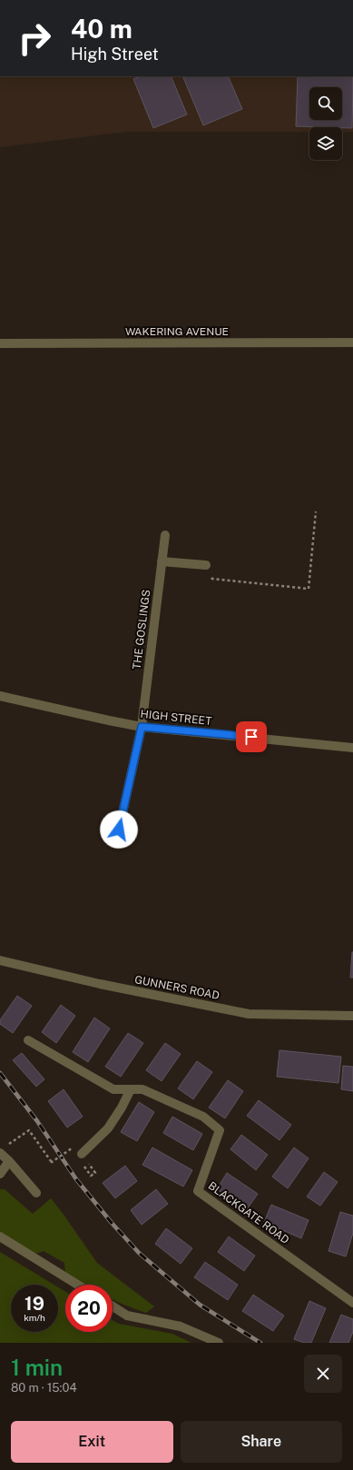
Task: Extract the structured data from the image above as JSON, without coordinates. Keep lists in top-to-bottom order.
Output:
{
  "streets": {
    "street": [
      "WAKERING AVENUE",
      "THE GOSLINGS",
      "HIGH STREET",
      "GUNNERS ROAD",
      "BLACKGATE ROAD"
    ]
  },
  "crossings": [
    ["THE GOSLINGS", "HIGH STREET"]
  ],
  "page": {
    "turn": ["40 m", "High Street"],
    "speed": "19 km/h",
    "limit": "20",
    "heading": ["1 min", "80 m · 15:04"],
    "buttons": ["Exit", "Share"]
  }
}
